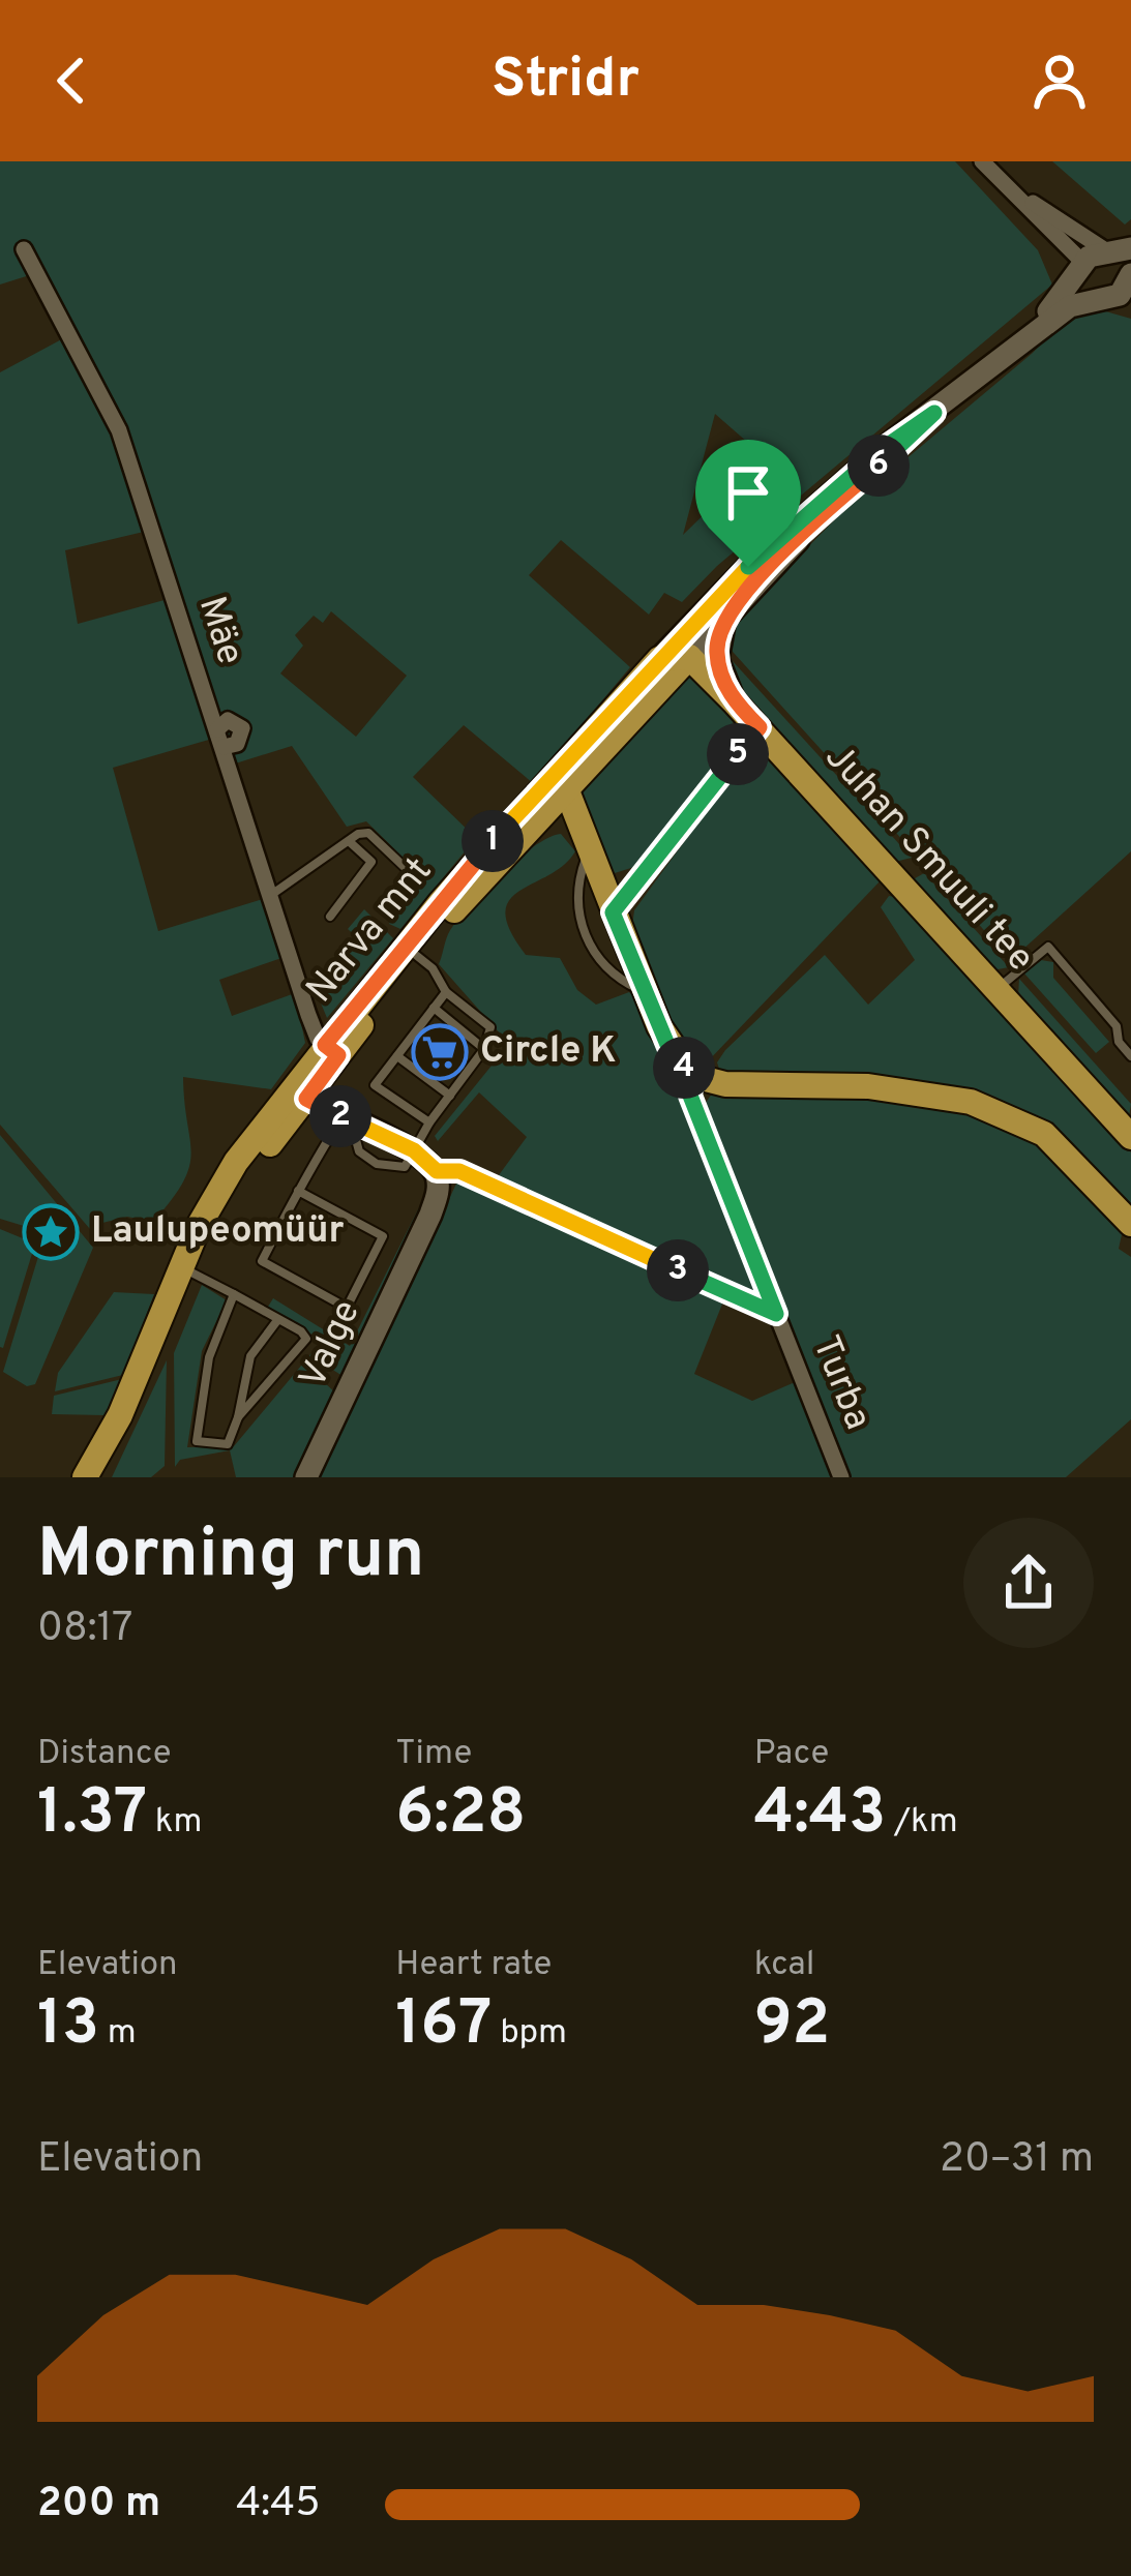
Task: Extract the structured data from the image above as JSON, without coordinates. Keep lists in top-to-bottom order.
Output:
{
  "streets": {
    "main road": [
      "Juhan Smuuli tee",
      "Narva mnt",
      "Valge",
      "Turba"
    ],
    "street": ["Mäe"]
  },
  "crossings": [
    ["Juhan Smuuli tee", "Narva mnt"],
    ["Narva mnt", "Turba"],
    ["Valge", "Turba"]
  ],
  "places": {
    "supermarket": ["Circle K"],
    "place": ["Laulupeomüür"]
  },
  "page": {
    "header": "Stridr",
    "pins": [
      "6",
      "5",
      "1",
      "4",
      "2",
      "3"
    ],
    "heading": ["Morning run", "08:17"],
    "stats": [
      ["Distance", "1.37 km"],
      ["Time", "6:28"],
      ["Pace", "4:43 /km"],
      ["Elevation", "13 m"],
      ["Heart rate", "167 bpm"],
      ["kcal", "92"]
    ],
    "chart": ["Elevation", "20–31 m"],
    "list": [
      {
        "name": "200 m",
        "note": "4:45"
      }
    ]
  }
}
